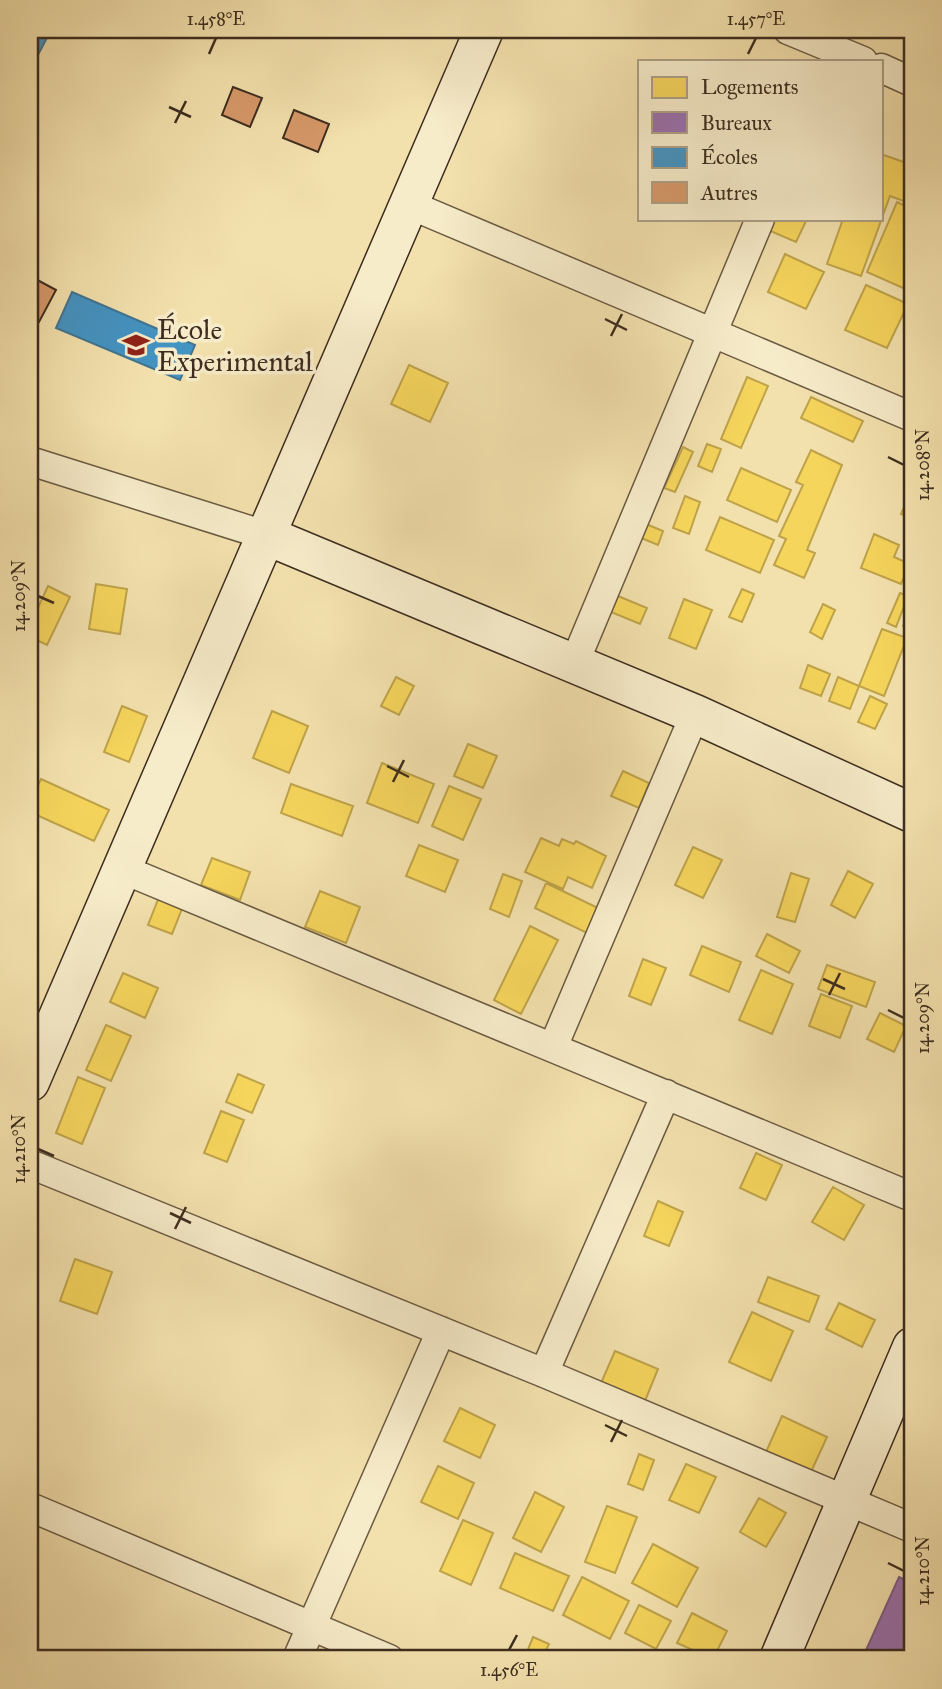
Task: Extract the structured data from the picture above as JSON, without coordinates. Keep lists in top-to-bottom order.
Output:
{
  "places": {
    "school or university": ["École Experimental"]
  },
  "legend": [
    "Logements",
    "Bureaux",
    "Écoles",
    "Autres"
  ],
  "coordinates": [
    "1.458°E",
    "1.457°E",
    "14.208°N",
    "14.209°N",
    "14.210°N",
    "1.456°E"
  ]
}
